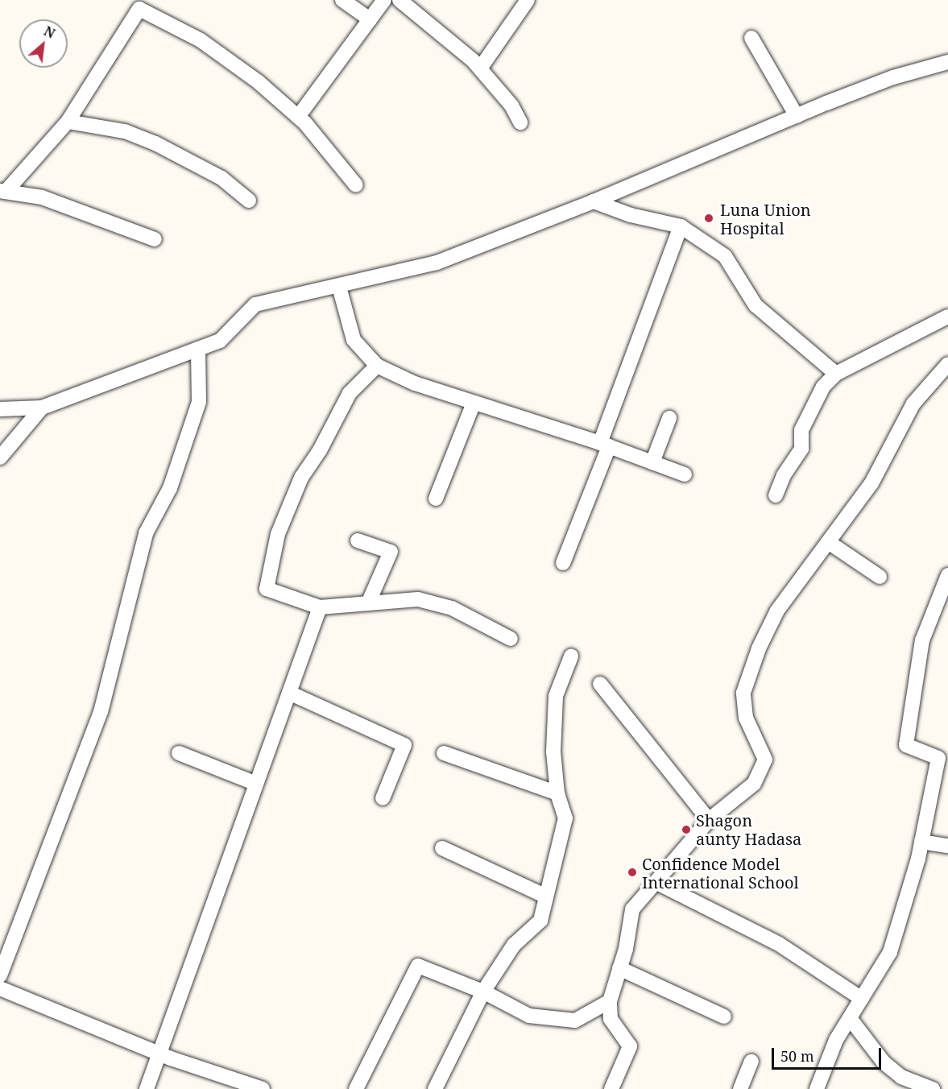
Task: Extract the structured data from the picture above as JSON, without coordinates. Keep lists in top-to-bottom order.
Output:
{
  "places": ["Luna Union Hospital", "Shagon aunty Hadasa", "Confidence Model International School"],
  "scale_bar": "50 m",
  "north": "top right"
}
